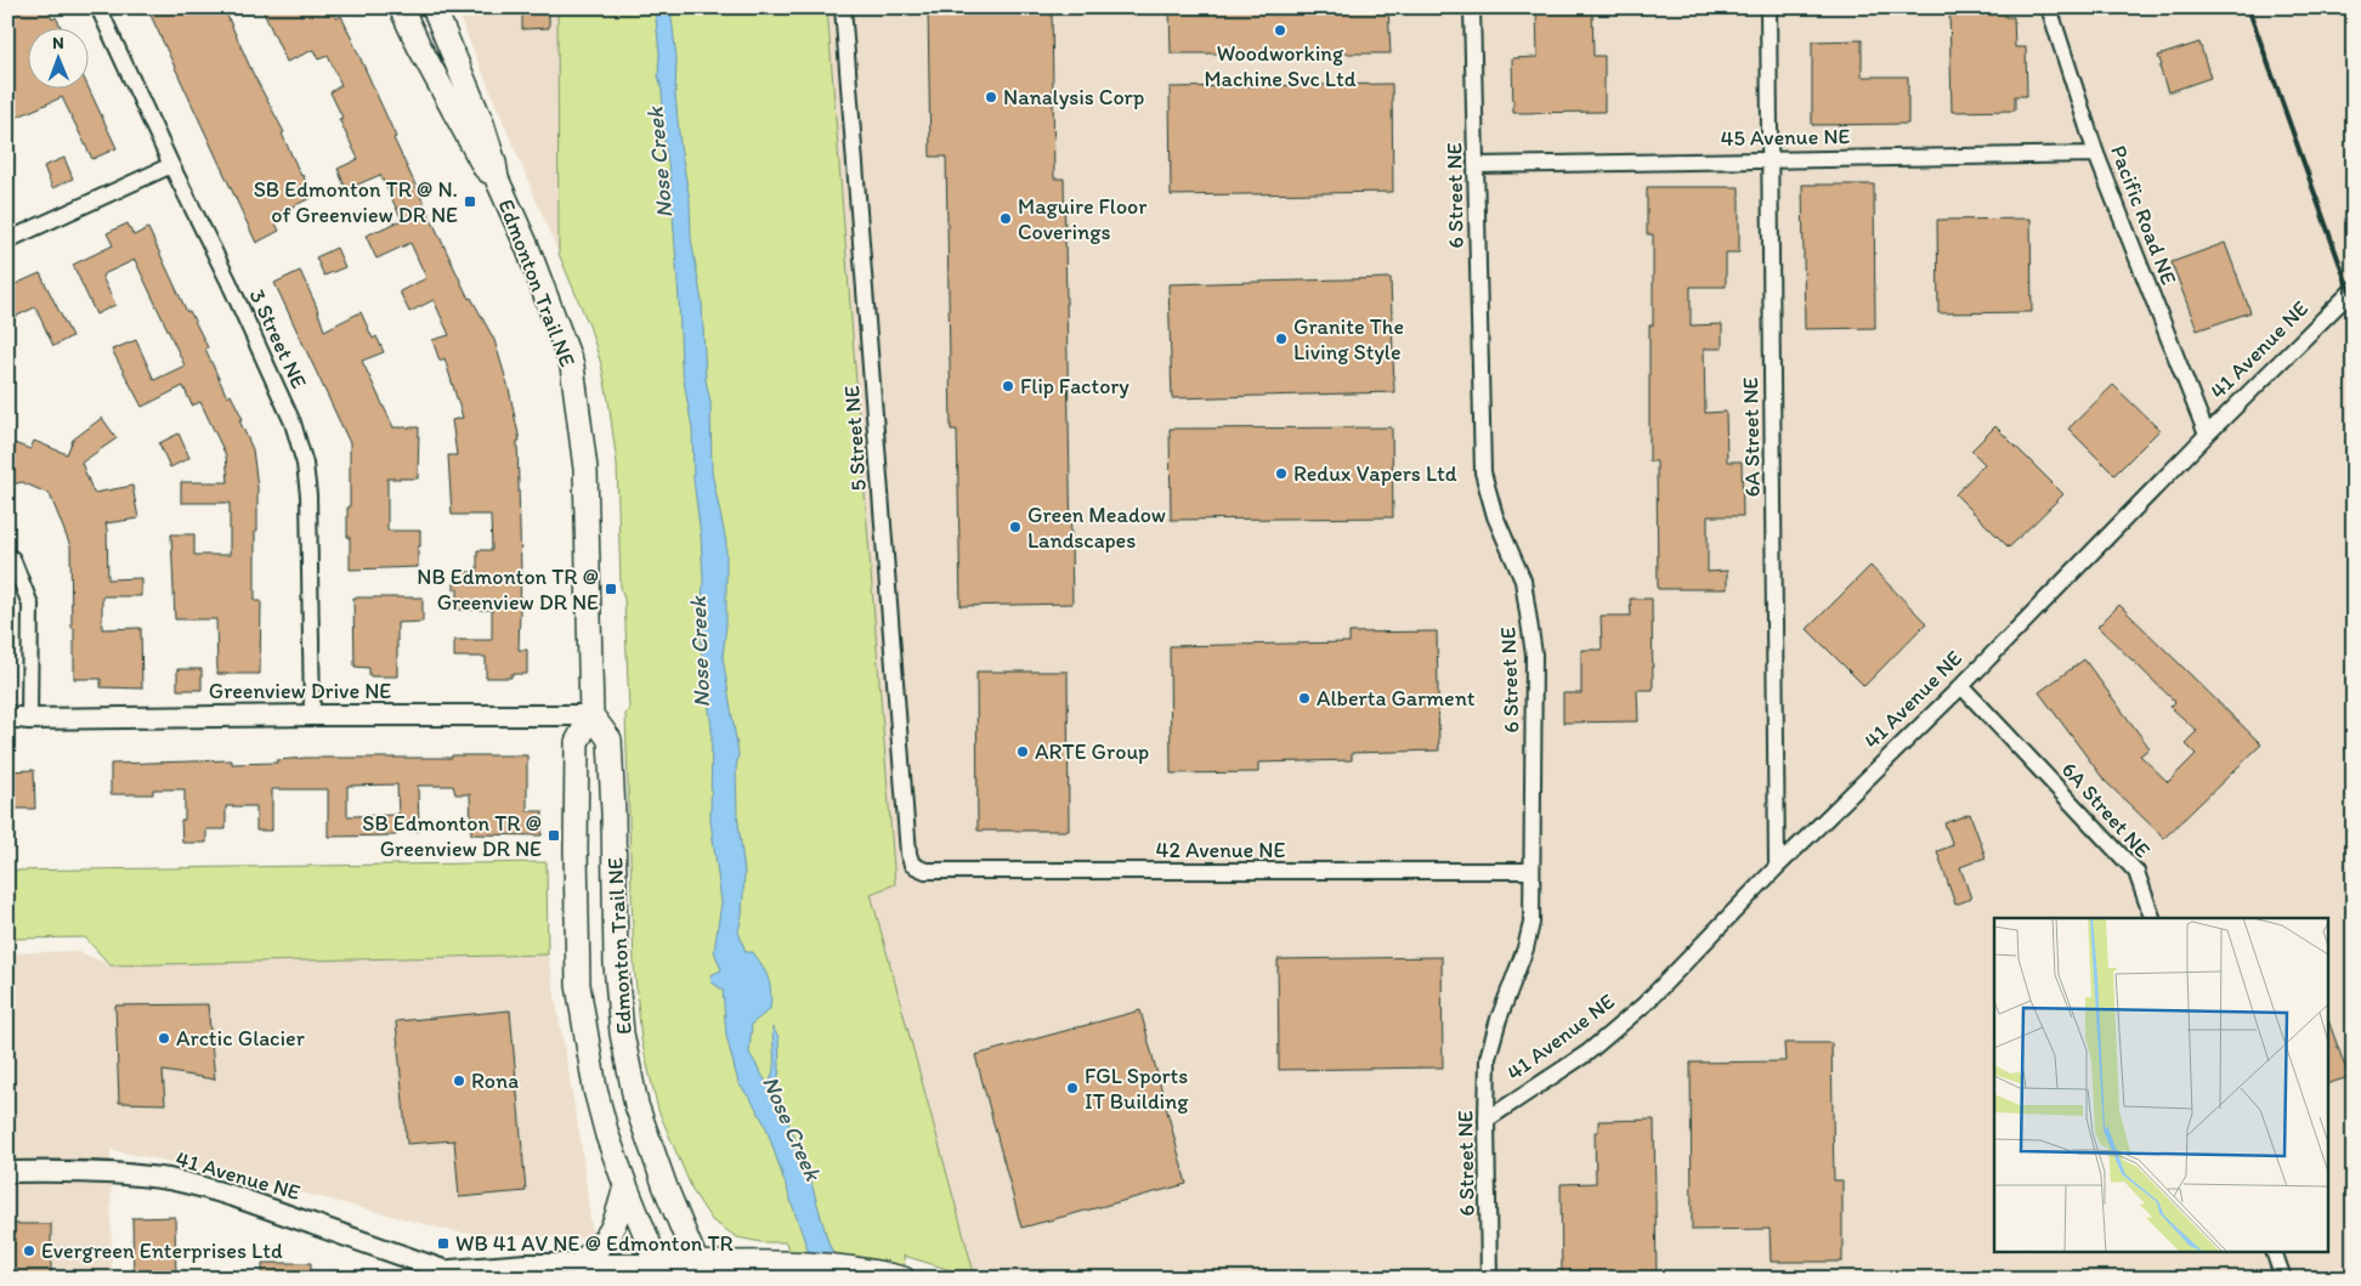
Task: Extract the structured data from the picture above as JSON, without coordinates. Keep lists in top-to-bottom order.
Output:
{
  "streets": {
    "main road": ["Edmonton Trail NE"],
    "street": [
      "45 Avenue NE",
      "6 Street NE",
      "Pacific Road NE",
      "3 Street NE",
      "41 Avenue NE",
      "6A Street NE",
      "5 Street NE",
      "Greenview Drive NE",
      "42 Avenue NE"
    ]
  },
  "crossings": [
    ["45 Avenue NE", "6 Street NE"],
    ["45 Avenue NE", "Pacific Road NE"],
    ["45 Avenue NE", "6A Street NE"],
    ["6 Street NE", "41 Avenue NE"],
    ["6 Street NE", "42 Avenue NE"],
    ["Pacific Road NE", "41 Avenue NE"],
    ["Edmonton Trail NE", "41 Avenue NE"],
    ["Edmonton Trail NE", "Greenview Drive NE"],
    ["3 Street NE", "Greenview Drive NE"],
    ["41 Avenue NE", "6A Street NE"],
    ["5 Street NE", "42 Avenue NE"]
  ],
  "water": ["Nose Creek"],
  "places": {
    "other": [
      "Woodworking Machine Svc Ltd",
      "Nanalysis Corp",
      "Maguire Floor Coverings",
      "Granite The Living Style",
      "Flip Factory",
      "Redux Vapers Ltd",
      "Green Meadow Landscapes",
      "Alberta Garment",
      "ARTE Group",
      "Arctic Glacier",
      "Rona",
      "FGL Sports IT Building",
      "Evergreen Enterprises Ltd"
    ],
    "transit": [
      "SB Edmonton TR @ N. of Greenview DR NE",
      "NB Edmonton TR @ Greenview DR NE",
      "SB Edmonton TR @ Greenview DR NE",
      "WB 41 AV NE @ Edmonton TR"
    ]
  },
  "north": "top"
}
